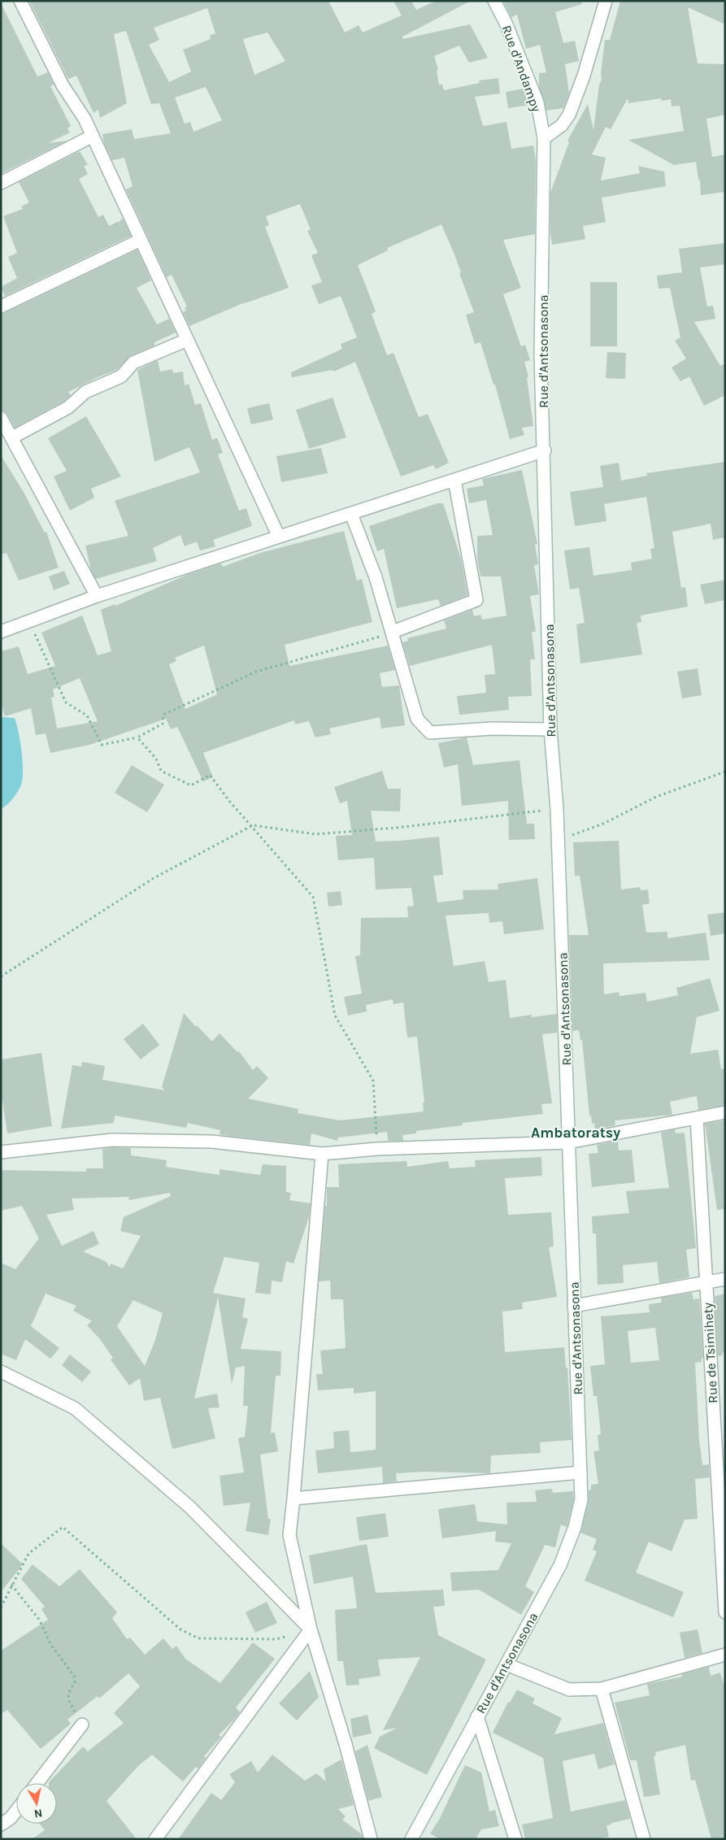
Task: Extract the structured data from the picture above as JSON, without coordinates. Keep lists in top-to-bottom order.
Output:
{
  "streets": {
    "street": ["Rue d'Andampy", "Rue d'Antsonasona", "Rue de Tsimihety"]
  },
  "crossings": [
    ["Rue d'Andampy", "Rue d'Antsonasona"]
  ],
  "districts": ["Ambatoratsy"],
  "north": "bottom"
}
